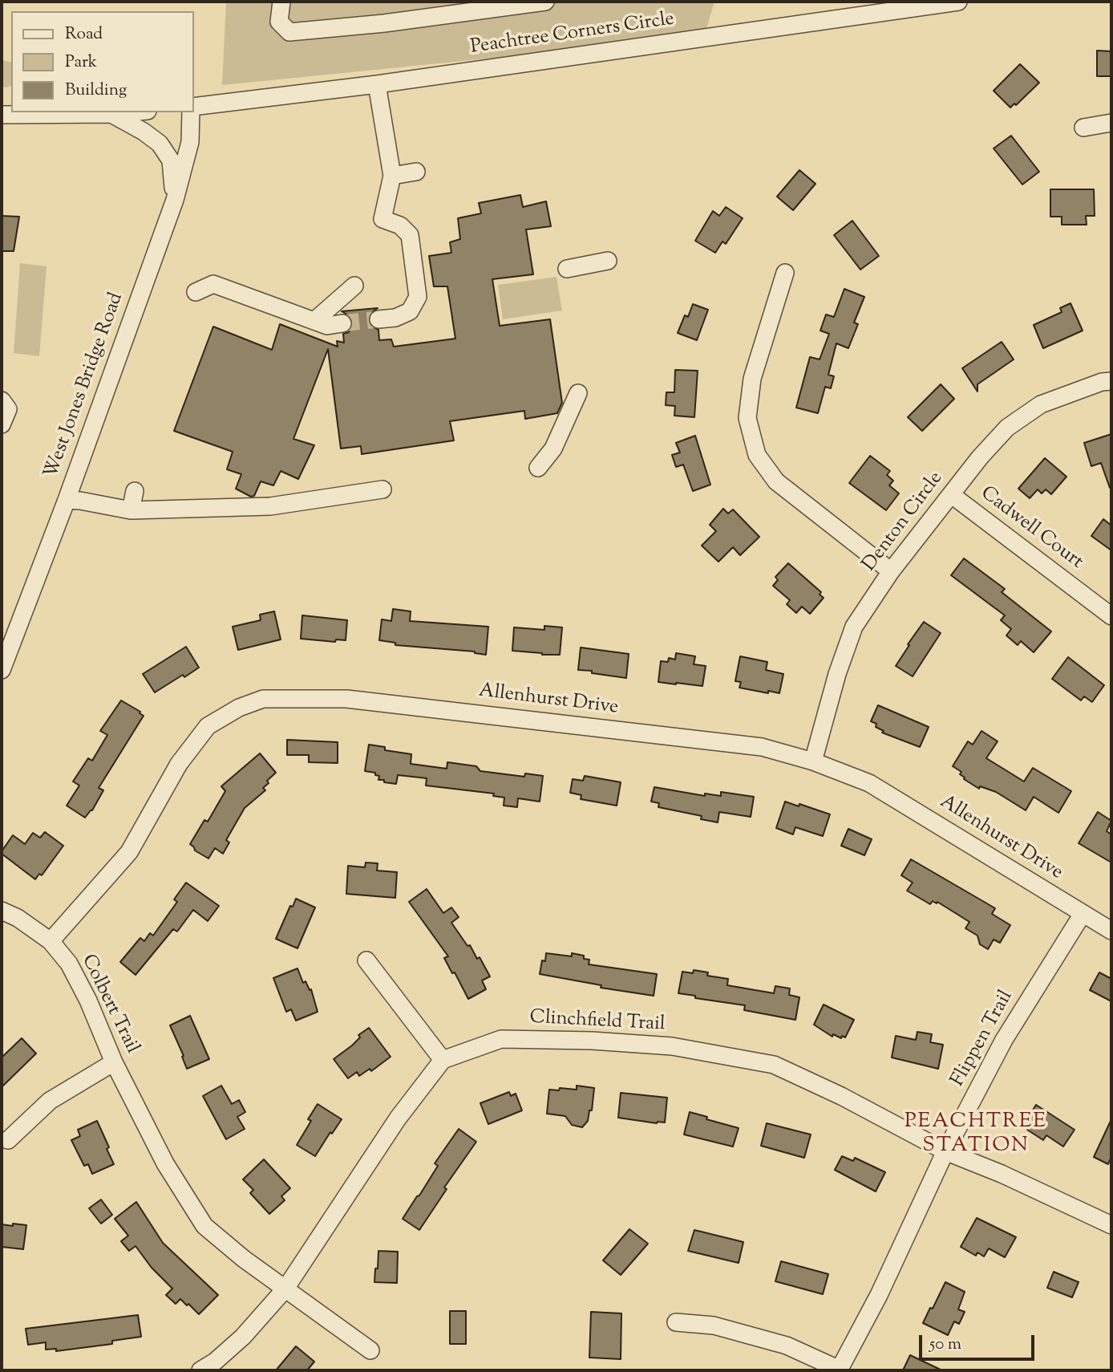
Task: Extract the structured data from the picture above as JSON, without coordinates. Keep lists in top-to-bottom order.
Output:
{
  "streets": {
    "street": [
      "Peachtree Corners Circle",
      "West Jones Bridge Road",
      "Denton Circle",
      "Cadwell Court",
      "Allenhurst Drive",
      "Colbert Trail",
      "Clinchfield Trail",
      "Flippen Trail"
    ]
  },
  "crossings": [
    ["Denton Circle", "Cadwell Court"],
    ["Denton Circle", "Allenhurst Drive"],
    ["Allenhurst Drive", "Colbert Trail"],
    ["Allenhurst Drive", "Flippen Trail"],
    ["Clinchfield Trail", "Flippen Trail"]
  ],
  "districts": ["PEACHTREE STATION"],
  "legend": ["Road", "Park", "Building"],
  "scale_bar": "50 m"
}
